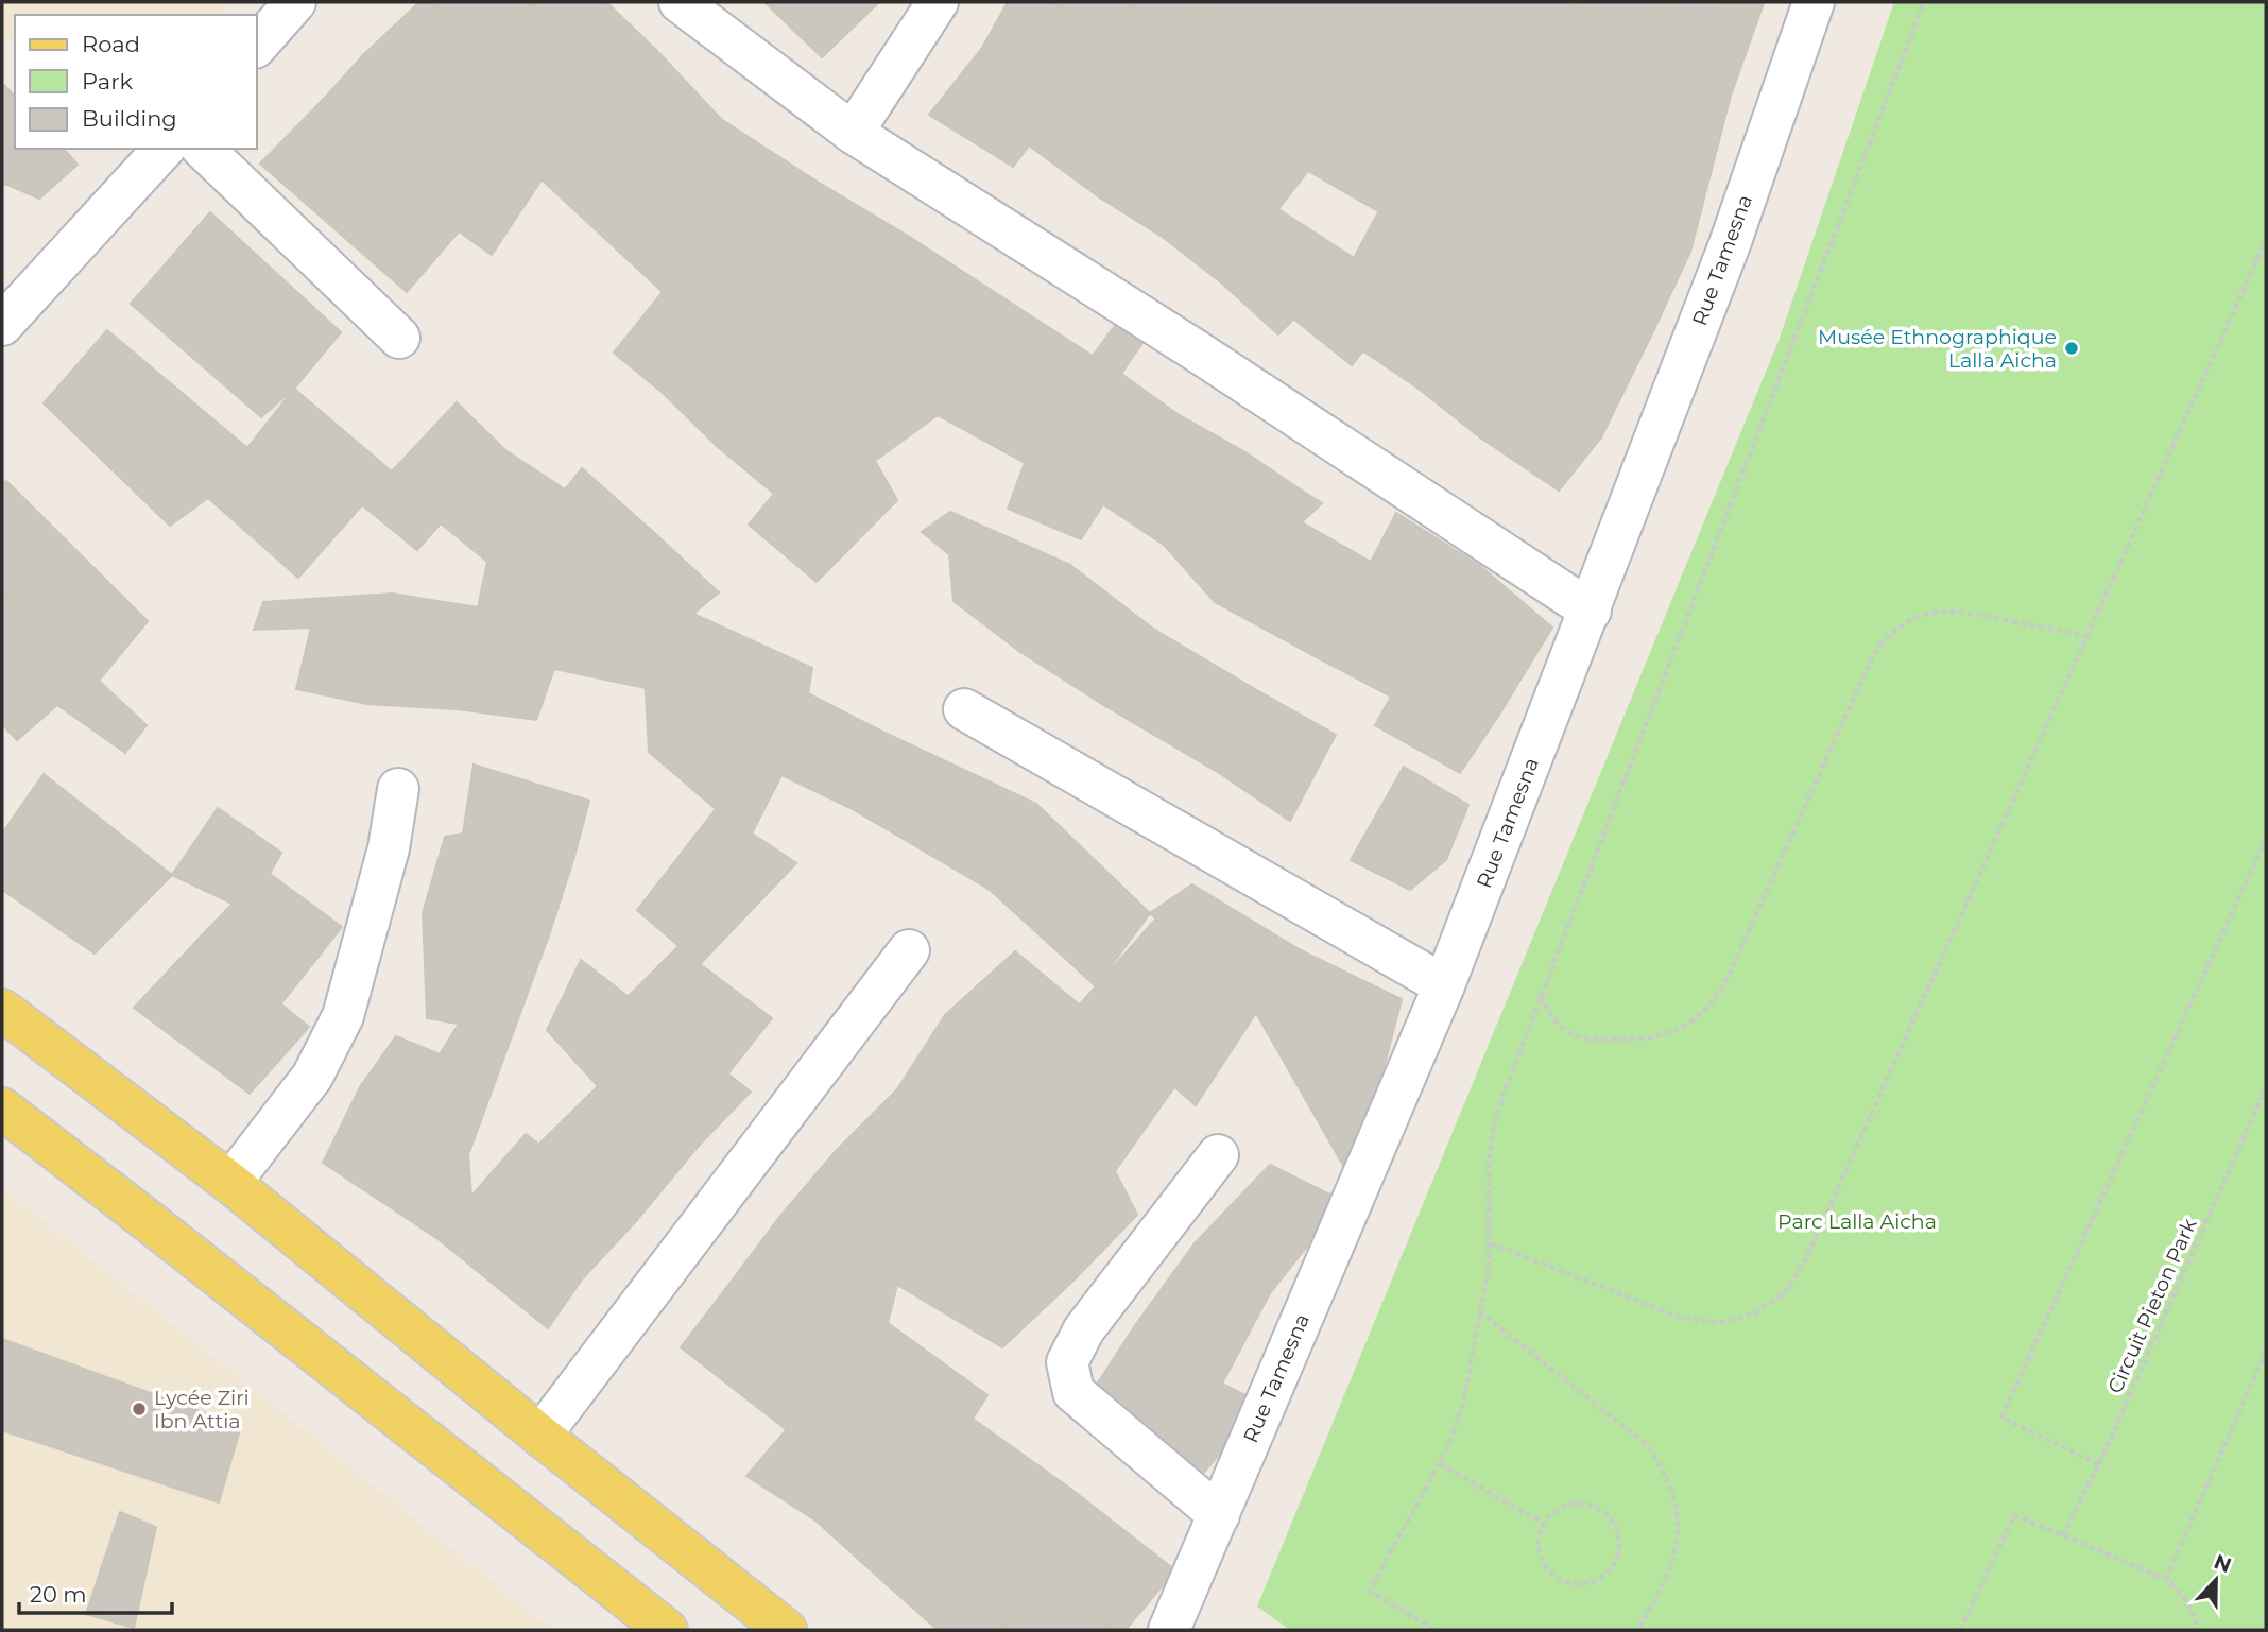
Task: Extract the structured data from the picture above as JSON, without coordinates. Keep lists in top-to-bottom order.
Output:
{
  "streets": {
    "street": ["Rue Tamesna"],
    "path": ["Circuit Pieton Park"]
  },
  "parks": ["Parc Lalla Aicha"],
  "places": ["Musée Ethnographique Lalla Aicha", "Lycée Ziri Ibn Attia"],
  "legend": ["Road", "Park", "Building"],
  "scale_bar": "20 m",
  "north": "top"
}
